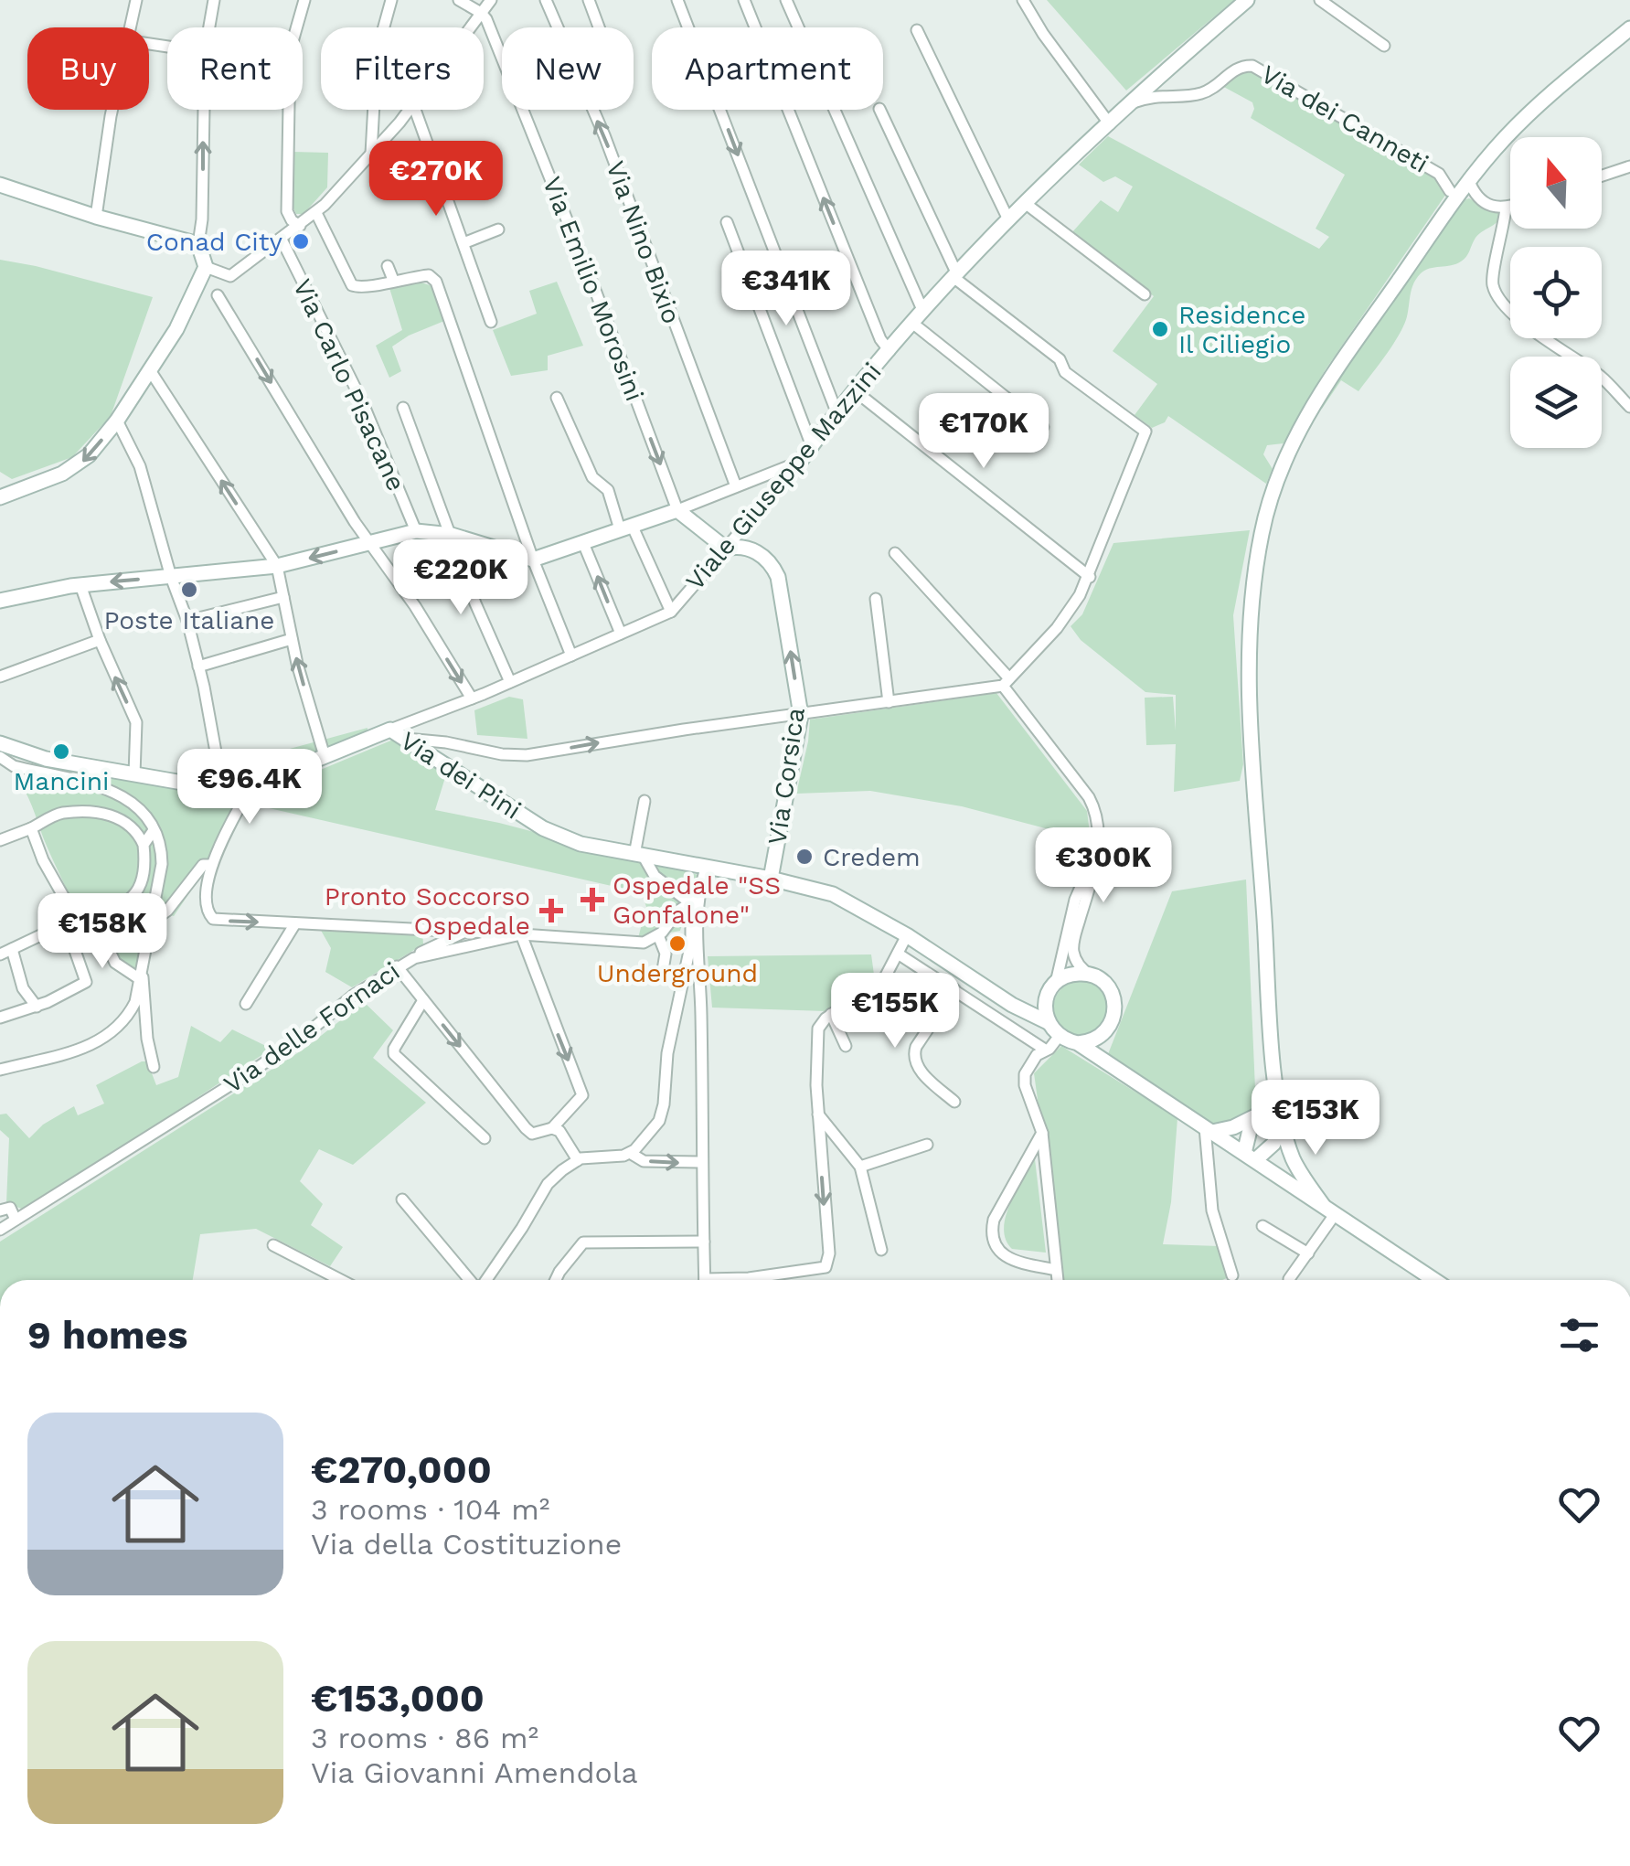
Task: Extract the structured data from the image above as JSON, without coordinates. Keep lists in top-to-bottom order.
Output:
{
  "streets": {
    "main road": ["Viale Giuseppe Mazzini", "Via dei Pini", "Via Corsica"],
    "street": [
      "Via dei Canneti",
      "Via Nino Bixio",
      "Via Emilio Morosini",
      "Via Carlo Pisacane",
      "Via delle Fornaci"
    ]
  },
  "crossings": [
    ["Via dei Canneti", "Viale Giuseppe Mazzini"],
    ["Viale Giuseppe Mazzini", "Via dei Pini"],
    ["Viale Giuseppe Mazzini", "Via Corsica"],
    ["Via dei Pini", "Via Corsica"]
  ],
  "one_way": ["Via Emilio Morosini", "Via Corsica"],
  "places": {
    "other": [
      "Conad City",
      "Residence Il Ciliegio",
      "Poste Italiane",
      "Mancini",
      "Credem",
      "Underground"
    ],
    "health": ["Ospedale \"SS Gonfalone\"", "Pronto Soccorso Ospedale"]
  },
  "north": "top",
  "page": {
    "chip": [
      "Buy",
      "Rent",
      "Filters",
      "New",
      "Apartment"
    ],
    "price": [
      "€270K",
      "€341K",
      "€170K",
      "€220K",
      "€96.4K",
      "€300K",
      "€158K",
      "€155K",
      "€153K"
    ],
    "heading": "9 homes",
    "list": [
      {
        "name": "€270,000",
        "note": "3 rooms · 104 m² · Via della Costituzione"
      },
      {
        "name": "€153,000",
        "note": "3 rooms · 86 m² · Via Giovanni Amendola"
      }
    ]
  }
}
